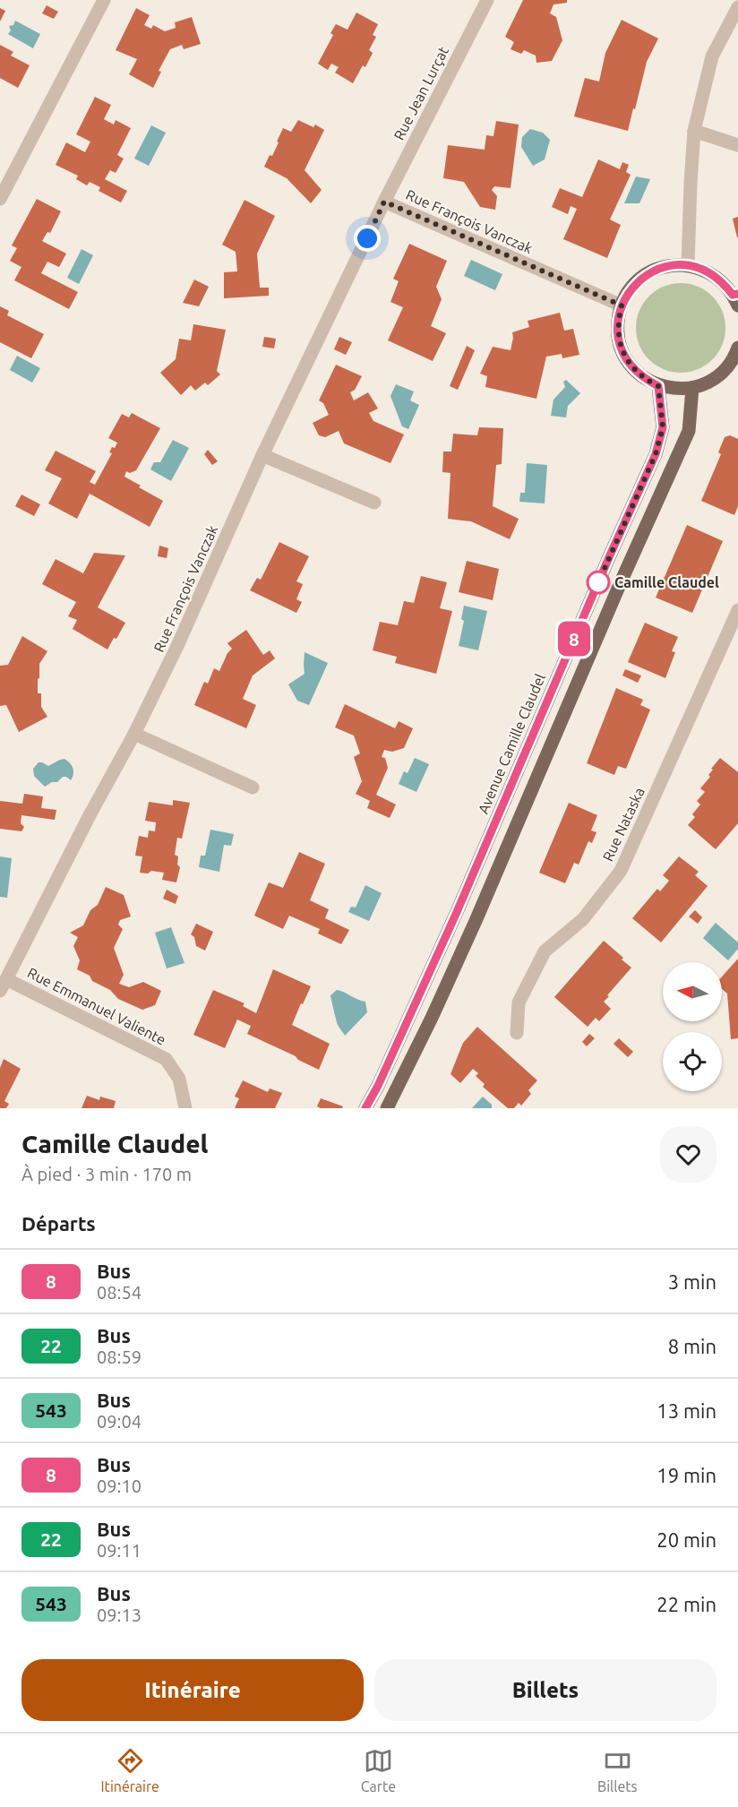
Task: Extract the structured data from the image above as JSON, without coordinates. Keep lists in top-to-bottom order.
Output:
{
  "streets": {
    "main road": ["Avenue Camille Claudel"],
    "street": [
      "Rue Jean Lurçat",
      "Rue François Vanczak",
      "Rue Nataska",
      "Rue Emmanuel Valiente"
    ]
  },
  "crossings": [
    ["Rue Jean Lurçat", "Rue François Vanczak"],
    ["Rue François Vanczak", "Rue Emmanuel Valiente"]
  ],
  "places": ["Camille Claudel"],
  "lines": ["bus line 8"],
  "north": "left",
  "page": {
    "on_map": "8",
    "heading": [
      ["Camille Claudel", "À pied · 3 min · 170 m"],
      "Départs"
    ],
    "list": [
      {
        "mark": "8",
        "name": "Bus",
        "note": "08:54",
        "value": "3 min"
      },
      {
        "mark": "22",
        "name": "Bus",
        "note": "08:59",
        "value": "8 min"
      },
      {
        "mark": "543",
        "name": "Bus",
        "note": "09:04",
        "value": "13 min"
      },
      {
        "mark": "8",
        "name": "Bus",
        "note": "09:10",
        "value": "19 min"
      },
      {
        "mark": "22",
        "name": "Bus",
        "note": "09:11",
        "value": "20 min"
      },
      {
        "mark": "543",
        "name": "Bus",
        "note": "09:13",
        "value": "22 min"
      }
    ],
    "buttons": ["Itinéraire", "Billets"],
    "tabs": ["Itinéraire", "Carte", "Billets"]
  }
}
